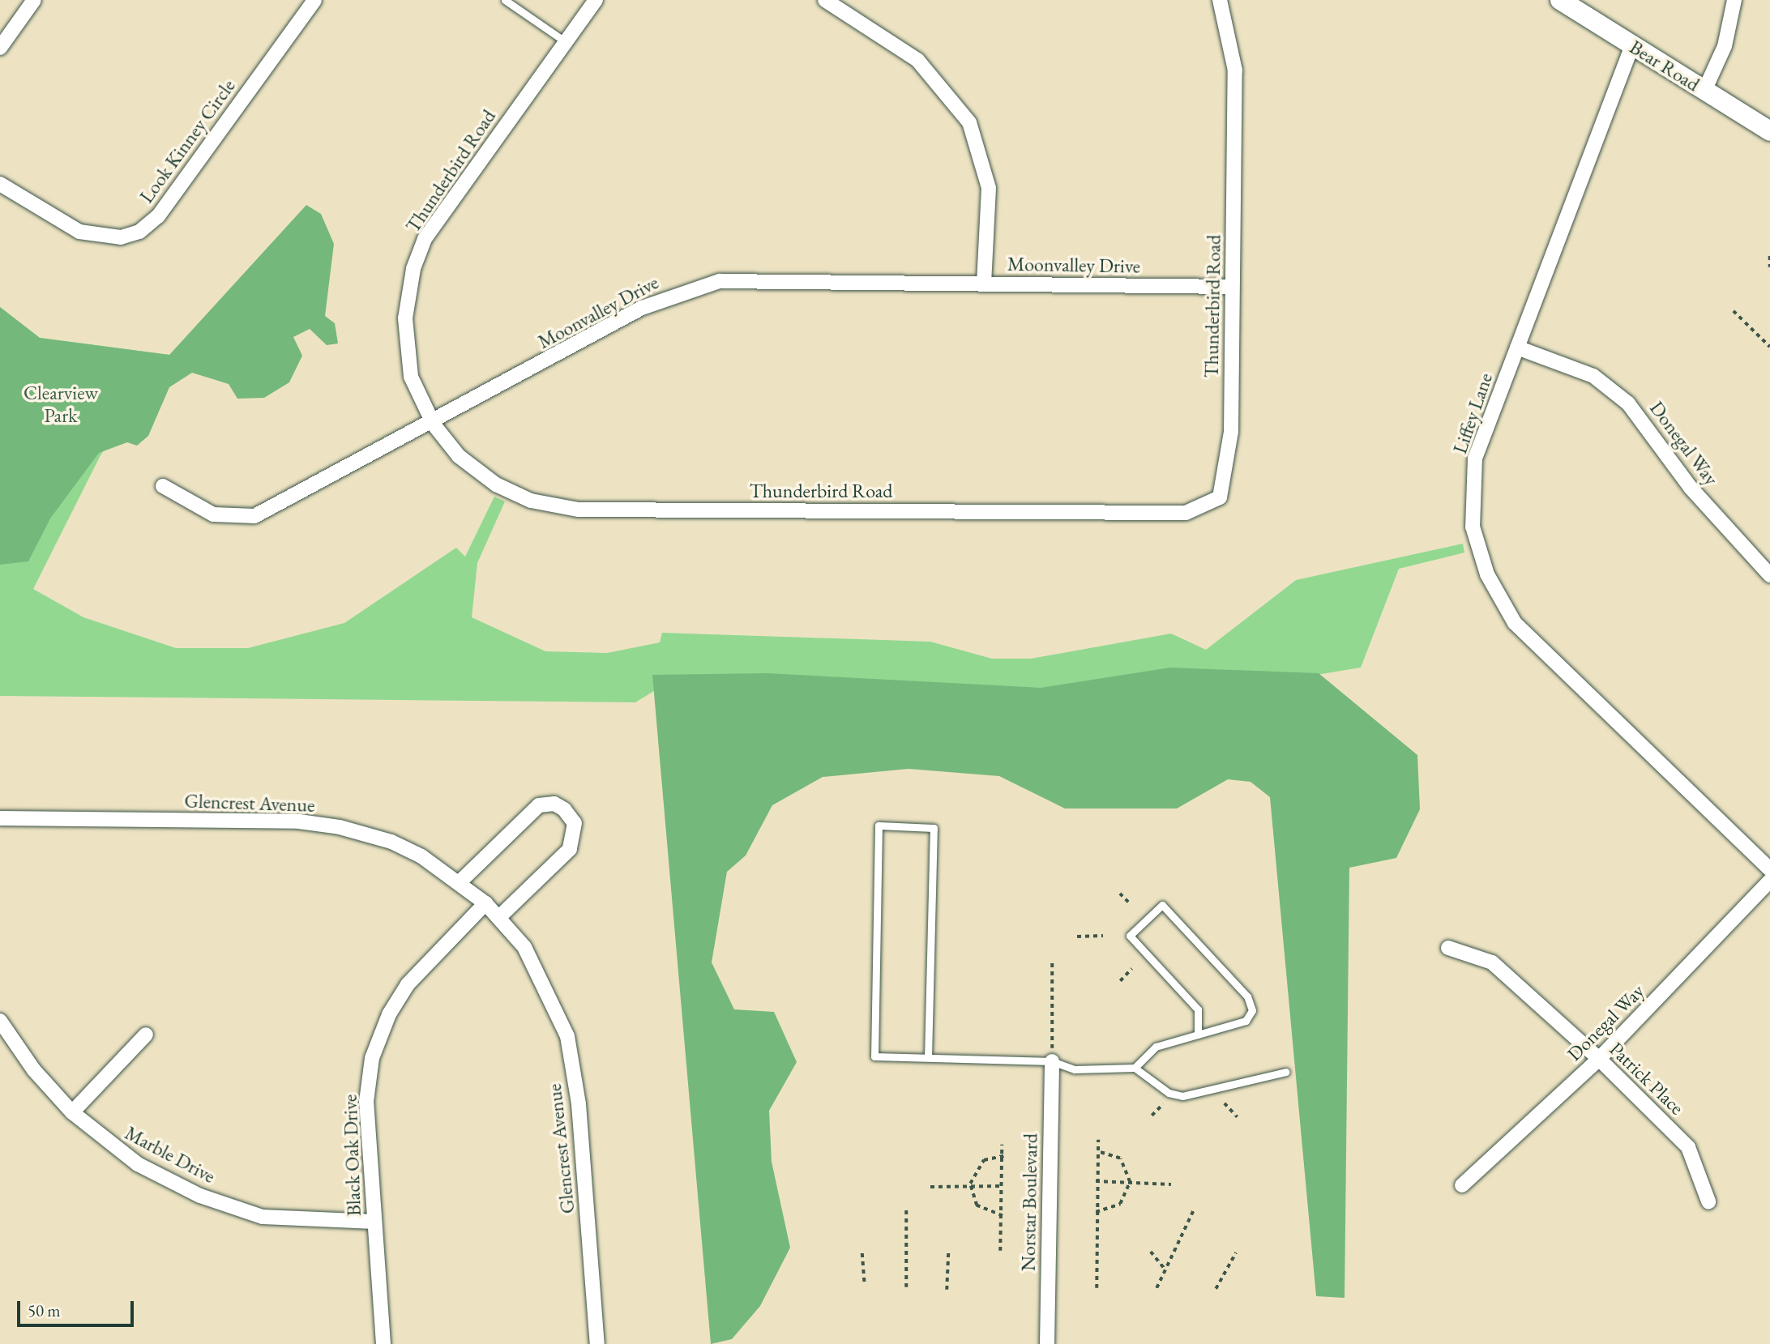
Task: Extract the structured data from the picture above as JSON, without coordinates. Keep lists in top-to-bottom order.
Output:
{
  "streets": {
    "street": [
      "Bear Road",
      "Look Kinney Circle",
      "Thunderbird Road",
      "Moonvalley Drive",
      "Liffey Lane",
      "Donegal Way",
      "Glencrest Avenue",
      "Patrick Place",
      "Marble Drive",
      "Black Oak Drive",
      "Norstar Boulevard"
    ]
  },
  "crossings": [
    ["Bear Road", "Liffey Lane"],
    ["Thunderbird Road", "Moonvalley Drive"],
    ["Liffey Lane", "Donegal Way"],
    ["Donegal Way", "Patrick Place"],
    ["Glencrest Avenue", "Black Oak Drive"],
    ["Marble Drive", "Black Oak Drive"]
  ],
  "parks": ["Clearview Park"],
  "scale_bar": "50 m"
}
